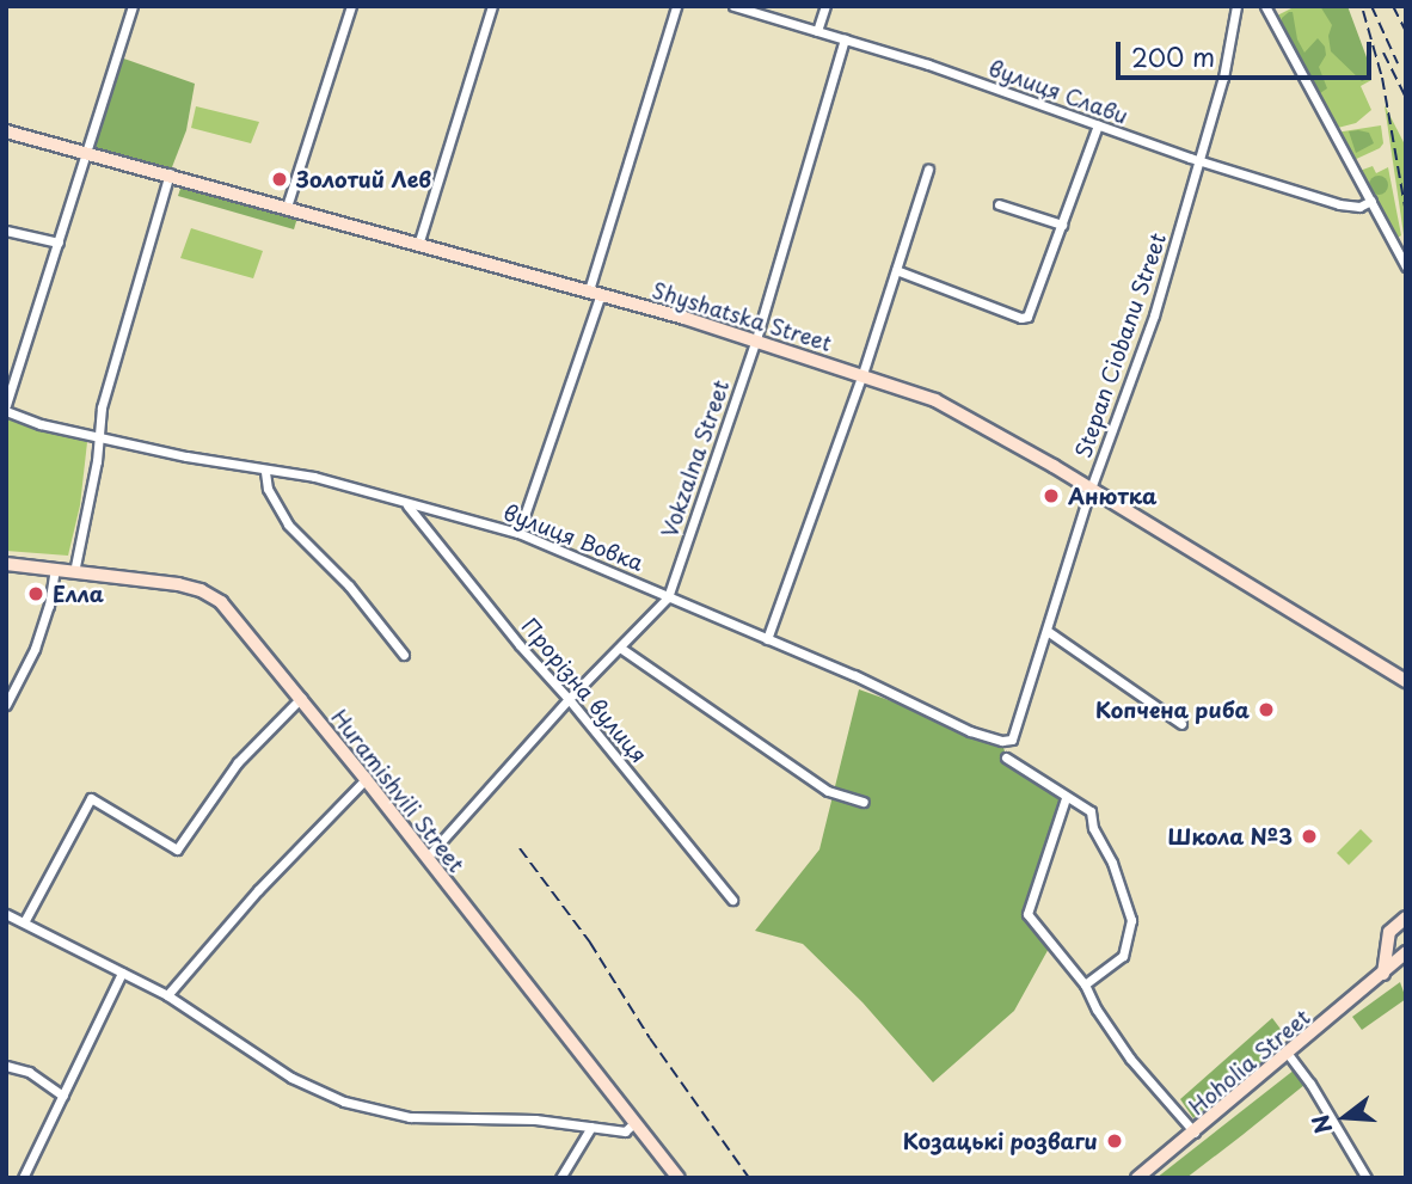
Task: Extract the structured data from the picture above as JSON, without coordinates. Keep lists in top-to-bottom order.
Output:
{
  "streets": {
    "street": [
      "вулиця Слави",
      "Shyshatska Street",
      "Stepan Ciobanu Street",
      "Vokzalna Street",
      "вулиця Вовка",
      "Прорізна вулиця",
      "Huramishvili Street",
      "Hoholia Street"
    ]
  },
  "crossings": [
    ["вулиця Слави", "Stepan Ciobanu Street"],
    ["вулиця Слави", "Vokzalna Street"],
    ["Shyshatska Street", "Stepan Ciobanu Street"],
    ["Shyshatska Street", "Vokzalna Street"],
    ["Stepan Ciobanu Street", "вулиця Вовка"],
    ["Vokzalna Street", "вулиця Вовка"],
    ["Vokzalna Street", "Прорізна вулиця"],
    ["Vokzalna Street", "Huramishvili Street"],
    ["вулиця Вовка", "Прорізна вулиця"]
  ],
  "places": [
    "Золотий Лев",
    "Анютка",
    "Елла",
    "Копчена риба",
    "Школа №3",
    "Козацькі розваги"
  ],
  "scale_bar": "200 m",
  "north": "left"
}
